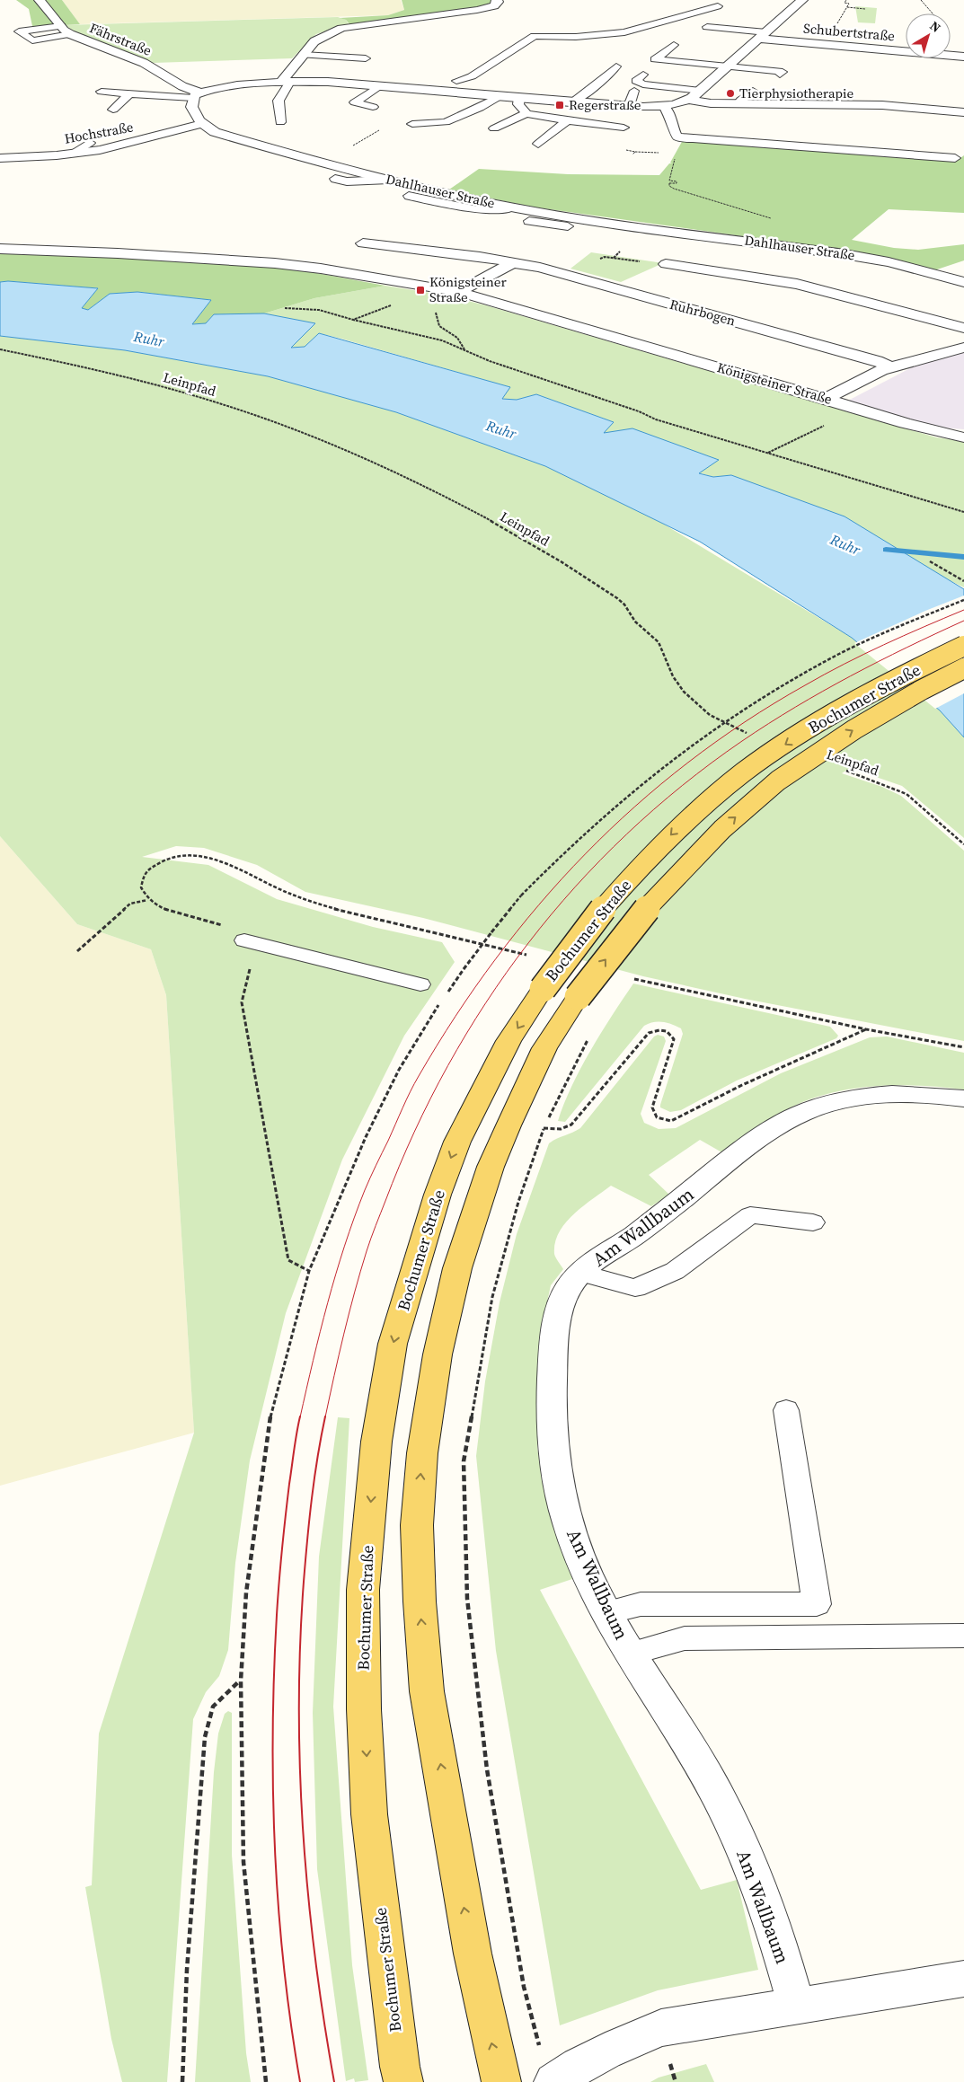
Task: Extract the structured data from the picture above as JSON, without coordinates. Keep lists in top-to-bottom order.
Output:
{
  "streets": {
    "main road": ["Bochumer Straße"],
    "street": [
      "Schubertstraße",
      "Fährstraße",
      "Hochstraße",
      "Dahlhauser Straße",
      "Ruhrbogen",
      "Königsteiner Straße",
      "Am Wallbaum"
    ],
    "path": ["Leinpfad"]
  },
  "crossings": [
    ["Hochstraße", "Dahlhauser Straße"]
  ],
  "water": ["Ruhr"],
  "places": {
    "other": ["Tierphysiotherapie"],
    "transit": ["Regerstraße", "Königsteiner Straße"]
  },
  "north": "top right"
}
